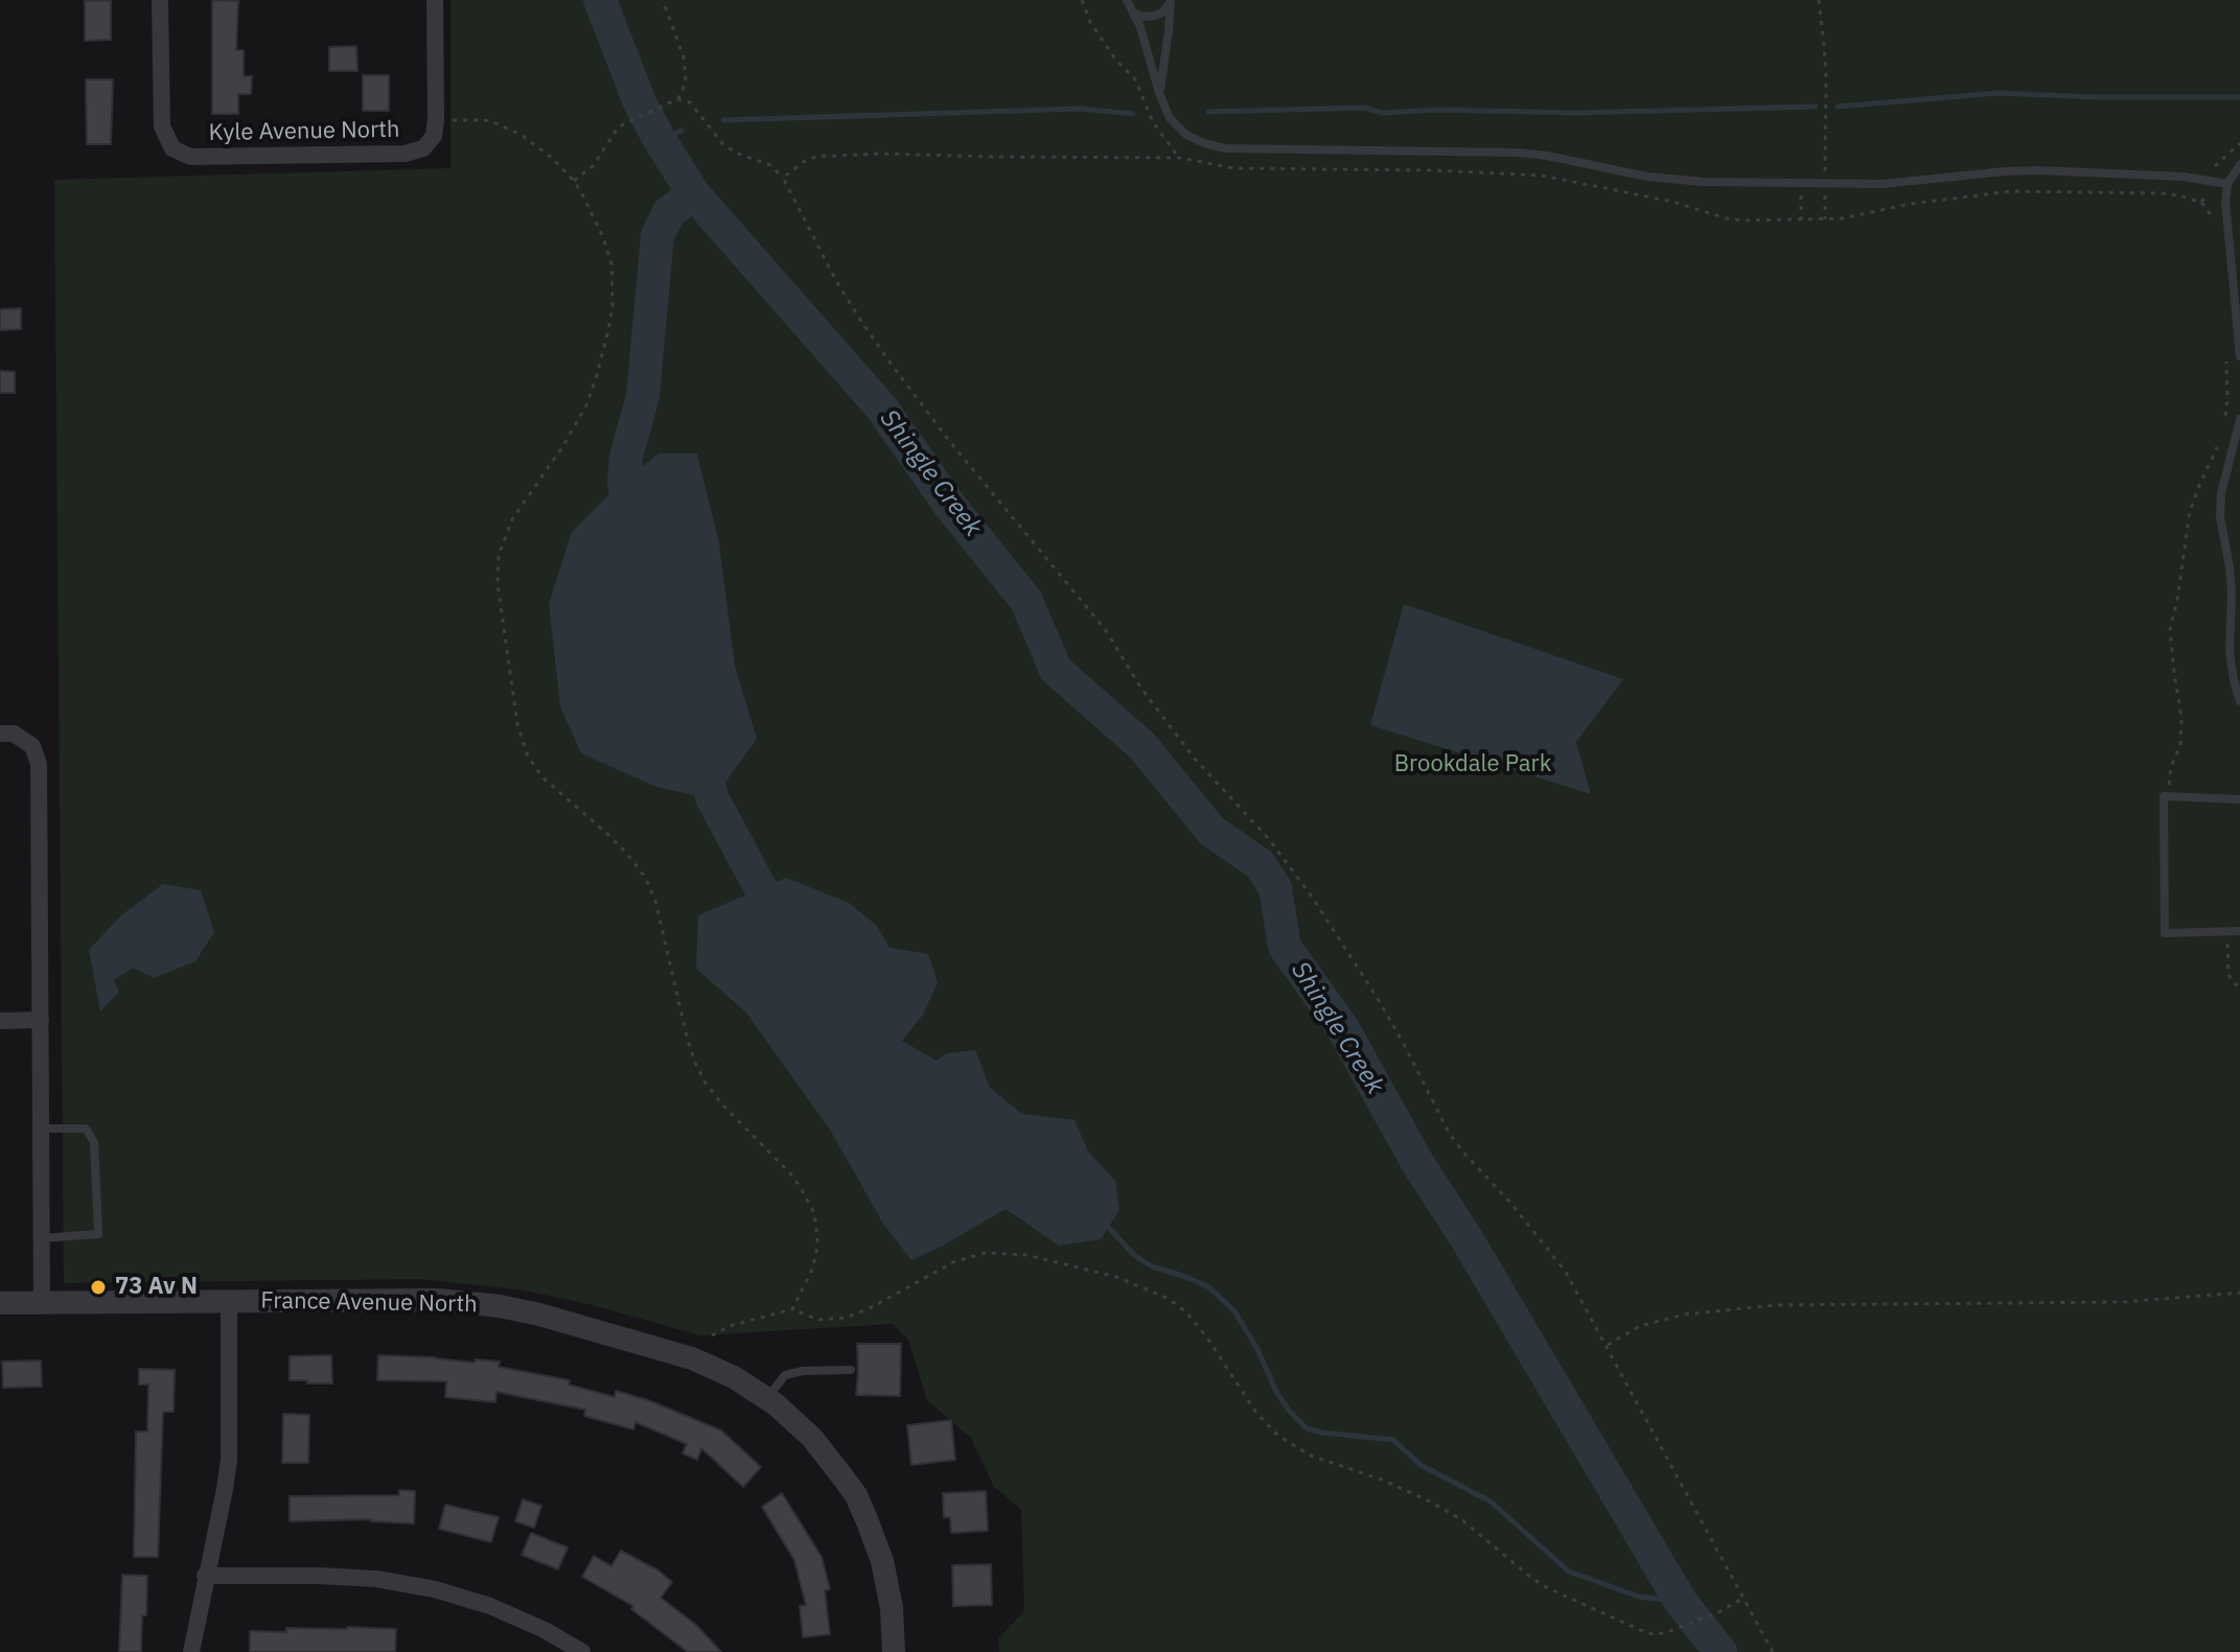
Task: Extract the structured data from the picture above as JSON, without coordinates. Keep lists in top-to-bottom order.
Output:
{
  "streets": {
    "street": ["Kyle Avenue North", "France Avenue North"]
  },
  "water": ["Shingle Creek"],
  "parks": ["Brookdale Park"],
  "places": ["73 Av N"]
}
